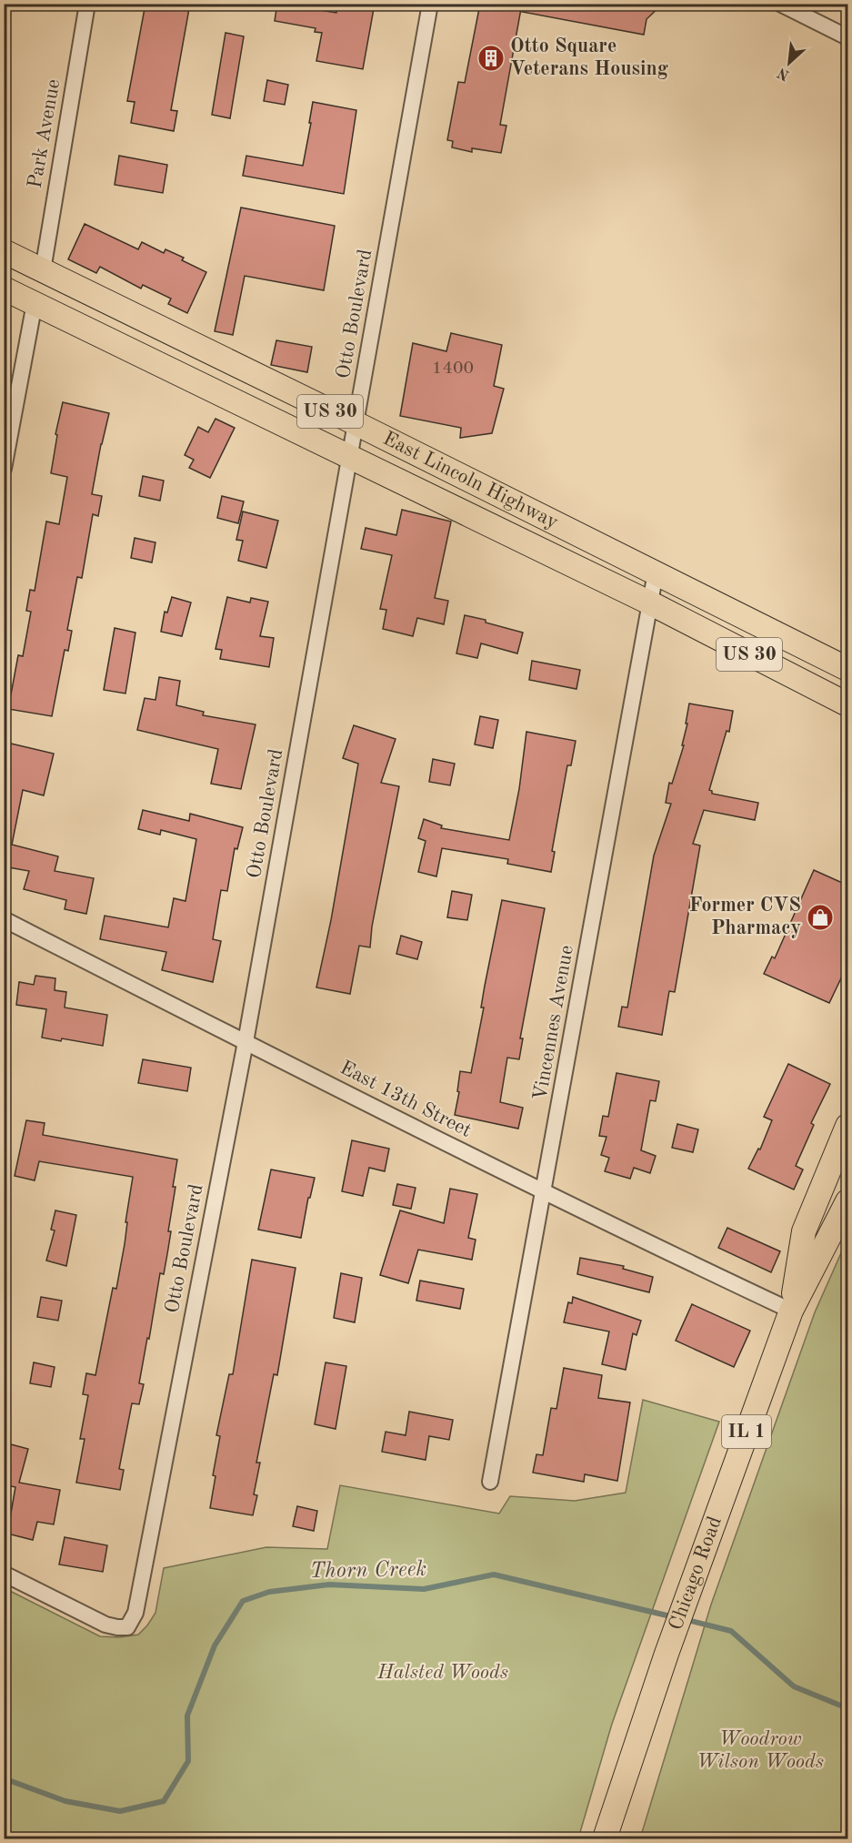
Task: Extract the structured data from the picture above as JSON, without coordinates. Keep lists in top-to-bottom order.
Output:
{
  "streets": {
    "main road": [
      "US 30",
      "East Lincoln Highway",
      "IL 1",
      "Chicago Road"
    ],
    "street": [
      "Park Avenue",
      "Otto Boulevard",
      "Vincennes Avenue",
      "East 13th Street"
    ]
  },
  "crossings": [
    ["Park Avenue", "East Lincoln Highway"],
    ["Otto Boulevard", "East Lincoln Highway"],
    ["Otto Boulevard", "East 13th Street"],
    ["East Lincoln Highway", "Vincennes Avenue"],
    ["Vincennes Avenue", "East 13th Street"],
    ["East 13th Street", "Chicago Road"]
  ],
  "water": ["Thorn Creek"],
  "parks": ["Halsted Woods", "Woodrow Wilson Woods"],
  "places": {
    "building": ["Otto Square Veterans Housing"],
    "shop": ["Former CVS Pharmacy"]
  },
  "house_numbers": ["1400"],
  "north": "bottom left"
}
